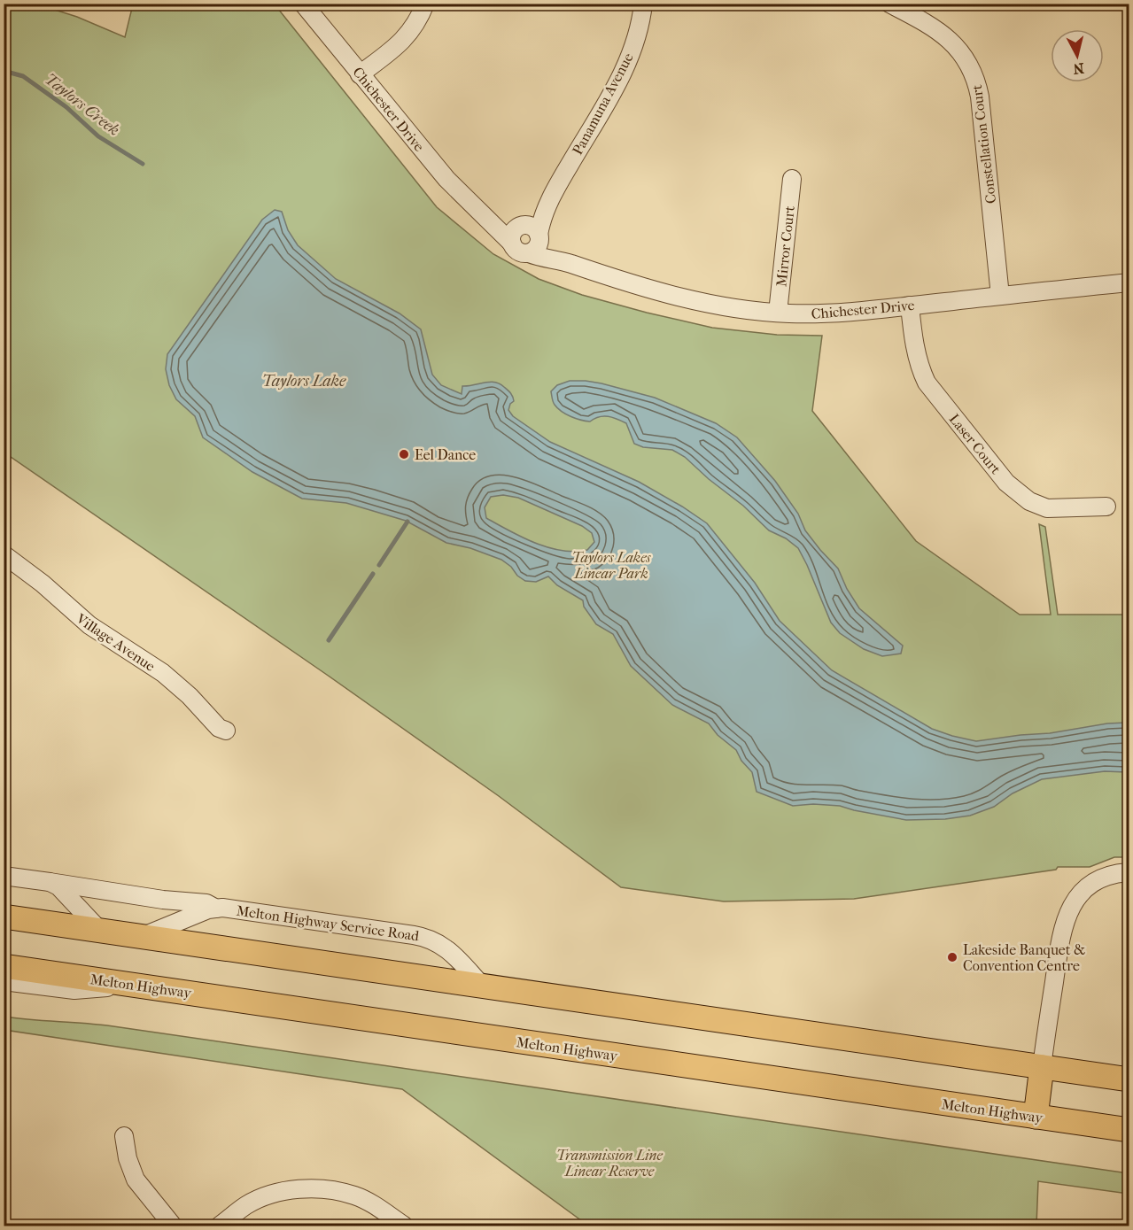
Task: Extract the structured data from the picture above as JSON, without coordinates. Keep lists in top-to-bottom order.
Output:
{
  "streets": {
    "highway": ["Melton Highway"],
    "street": [
      "Panamuna Avenue",
      "Chichester Drive",
      "Constellation Court",
      "Mirror Court",
      "Laser Court",
      "Village Avenue",
      "Melton Highway Service Road"
    ]
  },
  "crossings": [
    ["Panamuna Avenue", "Chichester Drive"],
    ["Chichester Drive", "Constellation Court"],
    ["Chichester Drive", "Mirror Court"],
    ["Chichester Drive", "Laser Court"]
  ],
  "water": ["Taylors Creek", "Taylors Lake"],
  "parks": ["Taylors Lakes Linear Park", "Transmission Line Linear Reserve"],
  "places": ["Eel Dance", "Lakeside Banquet & Convention Centre"],
  "north": "bottom"
}
